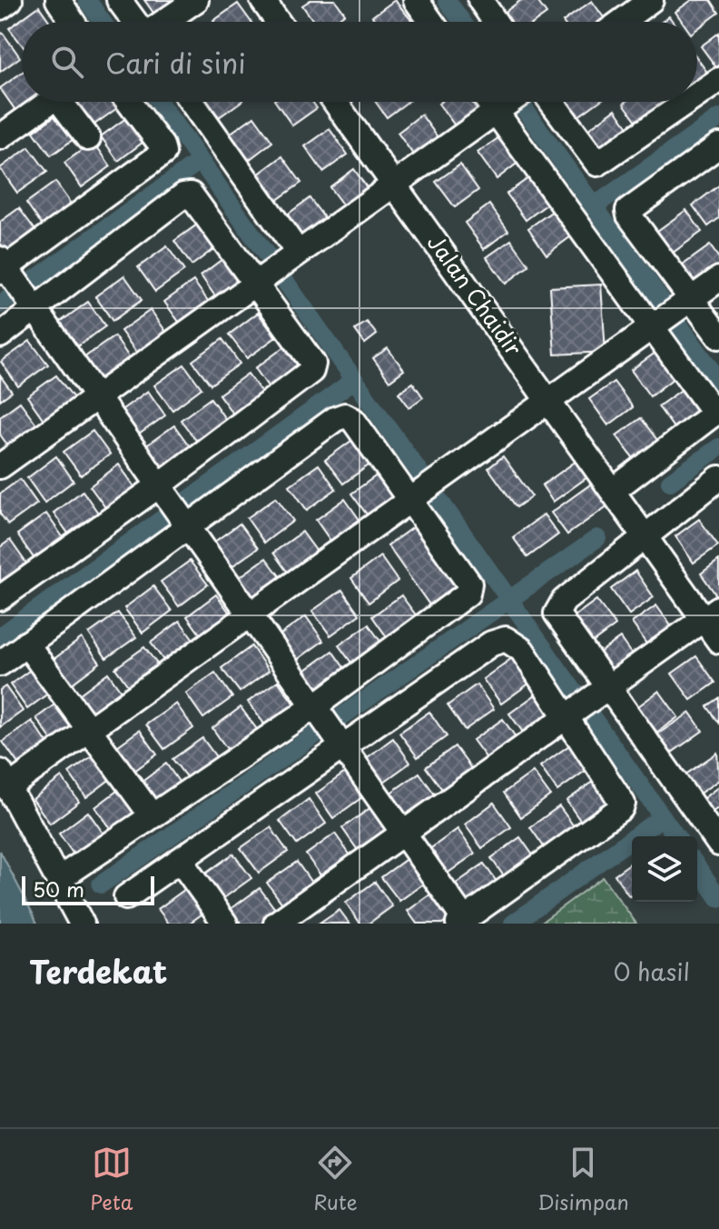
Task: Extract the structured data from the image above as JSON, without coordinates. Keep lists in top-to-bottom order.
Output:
{
  "streets": {
    "street": ["Jalan Chaidir"]
  },
  "scale_bar": "50 m",
  "page": {
    "search": "Cari di sini",
    "scale": "50 m",
    "heading": ["Terdekat", "0 hasil"],
    "nav": ["Peta", "Rute", "Disimpan"]
  }
}
